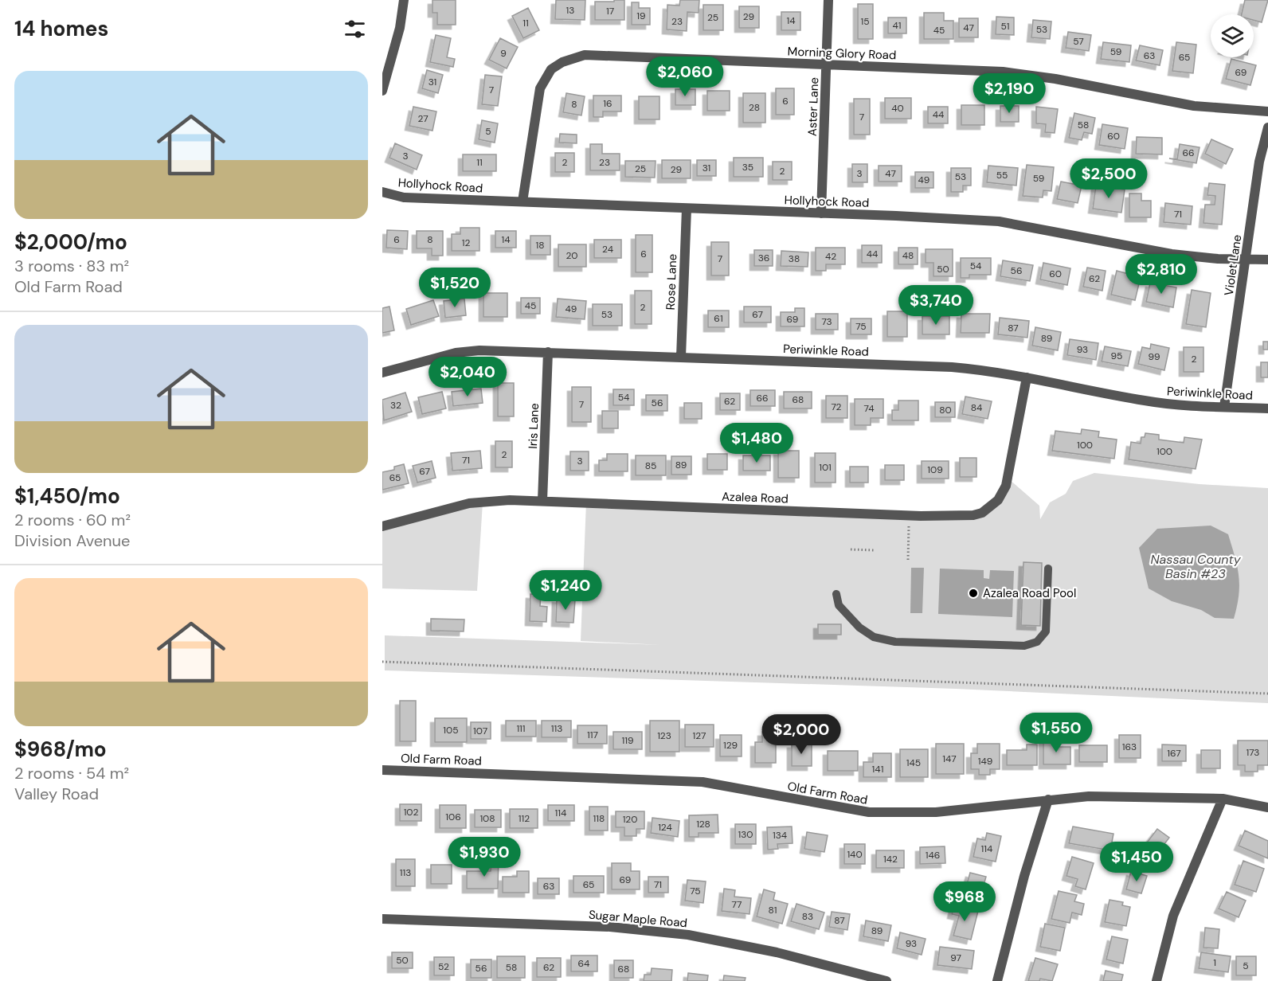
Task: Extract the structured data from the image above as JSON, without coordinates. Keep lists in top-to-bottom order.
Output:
{
  "streets": {
    "street": [
      "Morning Glory Road",
      "Aster Lane",
      "Hollyhock Road",
      "Violet Lane",
      "Rose Lane",
      "Periwinkle Road",
      "Iris Lane",
      "Azalea Road",
      "Old Farm Road",
      "Sugar Maple Road"
    ]
  },
  "crossings": [
    ["Morning Glory Road", "Aster Lane"],
    ["Morning Glory Road", "Hollyhock Road"],
    ["Aster Lane", "Hollyhock Road"],
    ["Hollyhock Road", "Violet Lane"],
    ["Hollyhock Road", "Rose Lane"],
    ["Violet Lane", "Periwinkle Road"],
    ["Rose Lane", "Periwinkle Road"],
    ["Periwinkle Road", "Iris Lane"],
    ["Periwinkle Road", "Azalea Road"],
    ["Iris Lane", "Azalea Road"]
  ],
  "water": ["Nassau County Basin #23"],
  "places": ["Azalea Road Pool"],
  "house_numbers": [
    "13",
    "17",
    "19",
    "29",
    "25",
    "14",
    "23",
    "15",
    "11",
    "41",
    "51",
    "47",
    "53",
    "45",
    "57",
    "59",
    "9",
    "63",
    "65",
    "69",
    "31",
    "7",
    "6",
    "16",
    "8",
    "28",
    "40",
    "44",
    "7",
    "27",
    "58",
    "5",
    "60",
    "66",
    "3",
    "11",
    "2",
    "23",
    "35",
    "31",
    "25",
    "29",
    "2",
    "3",
    "47",
    "55",
    "53",
    "59",
    "49",
    "71",
    "6",
    "8",
    "14",
    "12",
    "18",
    "24",
    "6",
    "44",
    "20",
    "48",
    "42",
    "36",
    "7",
    "38",
    "54",
    "50",
    "56",
    "60",
    "62",
    "45",
    "2",
    "49",
    "53",
    "67",
    "61",
    "69",
    "73",
    "75",
    "87",
    "89",
    "93",
    "95",
    "99",
    "2",
    "54",
    "66",
    "68",
    "62",
    "56",
    "7",
    "32",
    "72",
    "84",
    "74",
    "80",
    "100",
    "100",
    "2",
    "71",
    "3",
    "89",
    "85",
    "101",
    "109",
    "67",
    "65",
    "111",
    "113",
    "105",
    "107",
    "117",
    "123",
    "127",
    "119",
    "129",
    "163",
    "173",
    "167",
    "147",
    "149",
    "145",
    "141",
    "102",
    "114",
    "106",
    "108",
    "112",
    "118",
    "120",
    "128",
    "124",
    "130",
    "134",
    "114",
    "140",
    "146",
    "142",
    "113",
    "69",
    "65",
    "71",
    "63",
    "75",
    "77",
    "81",
    "83",
    "87",
    "89",
    "93",
    "97",
    "50",
    "1",
    "64",
    "5",
    "52",
    "58",
    "62",
    "56",
    "68"
  ],
  "page": {
    "heading": "14 homes",
    "price": [
      "$2,060",
      "$2,190",
      "$2,500",
      "$2,810",
      "$1,520",
      "$3,740",
      "$2,040",
      "$1,480",
      "$1,240",
      "$1,550",
      "$2,000",
      "$1,930",
      "$1,450",
      "$968"
    ],
    "list": [
      {
        "name": "$2,000/mo",
        "note": "3 rooms · 83 m² · Old Farm Road"
      },
      {
        "name": "$1,450/mo",
        "note": "2 rooms · 60 m² · Division Avenue"
      },
      {
        "name": "$968/mo",
        "note": "2 rooms · 54 m² · Valley Road"
      }
    ]
  }
}
